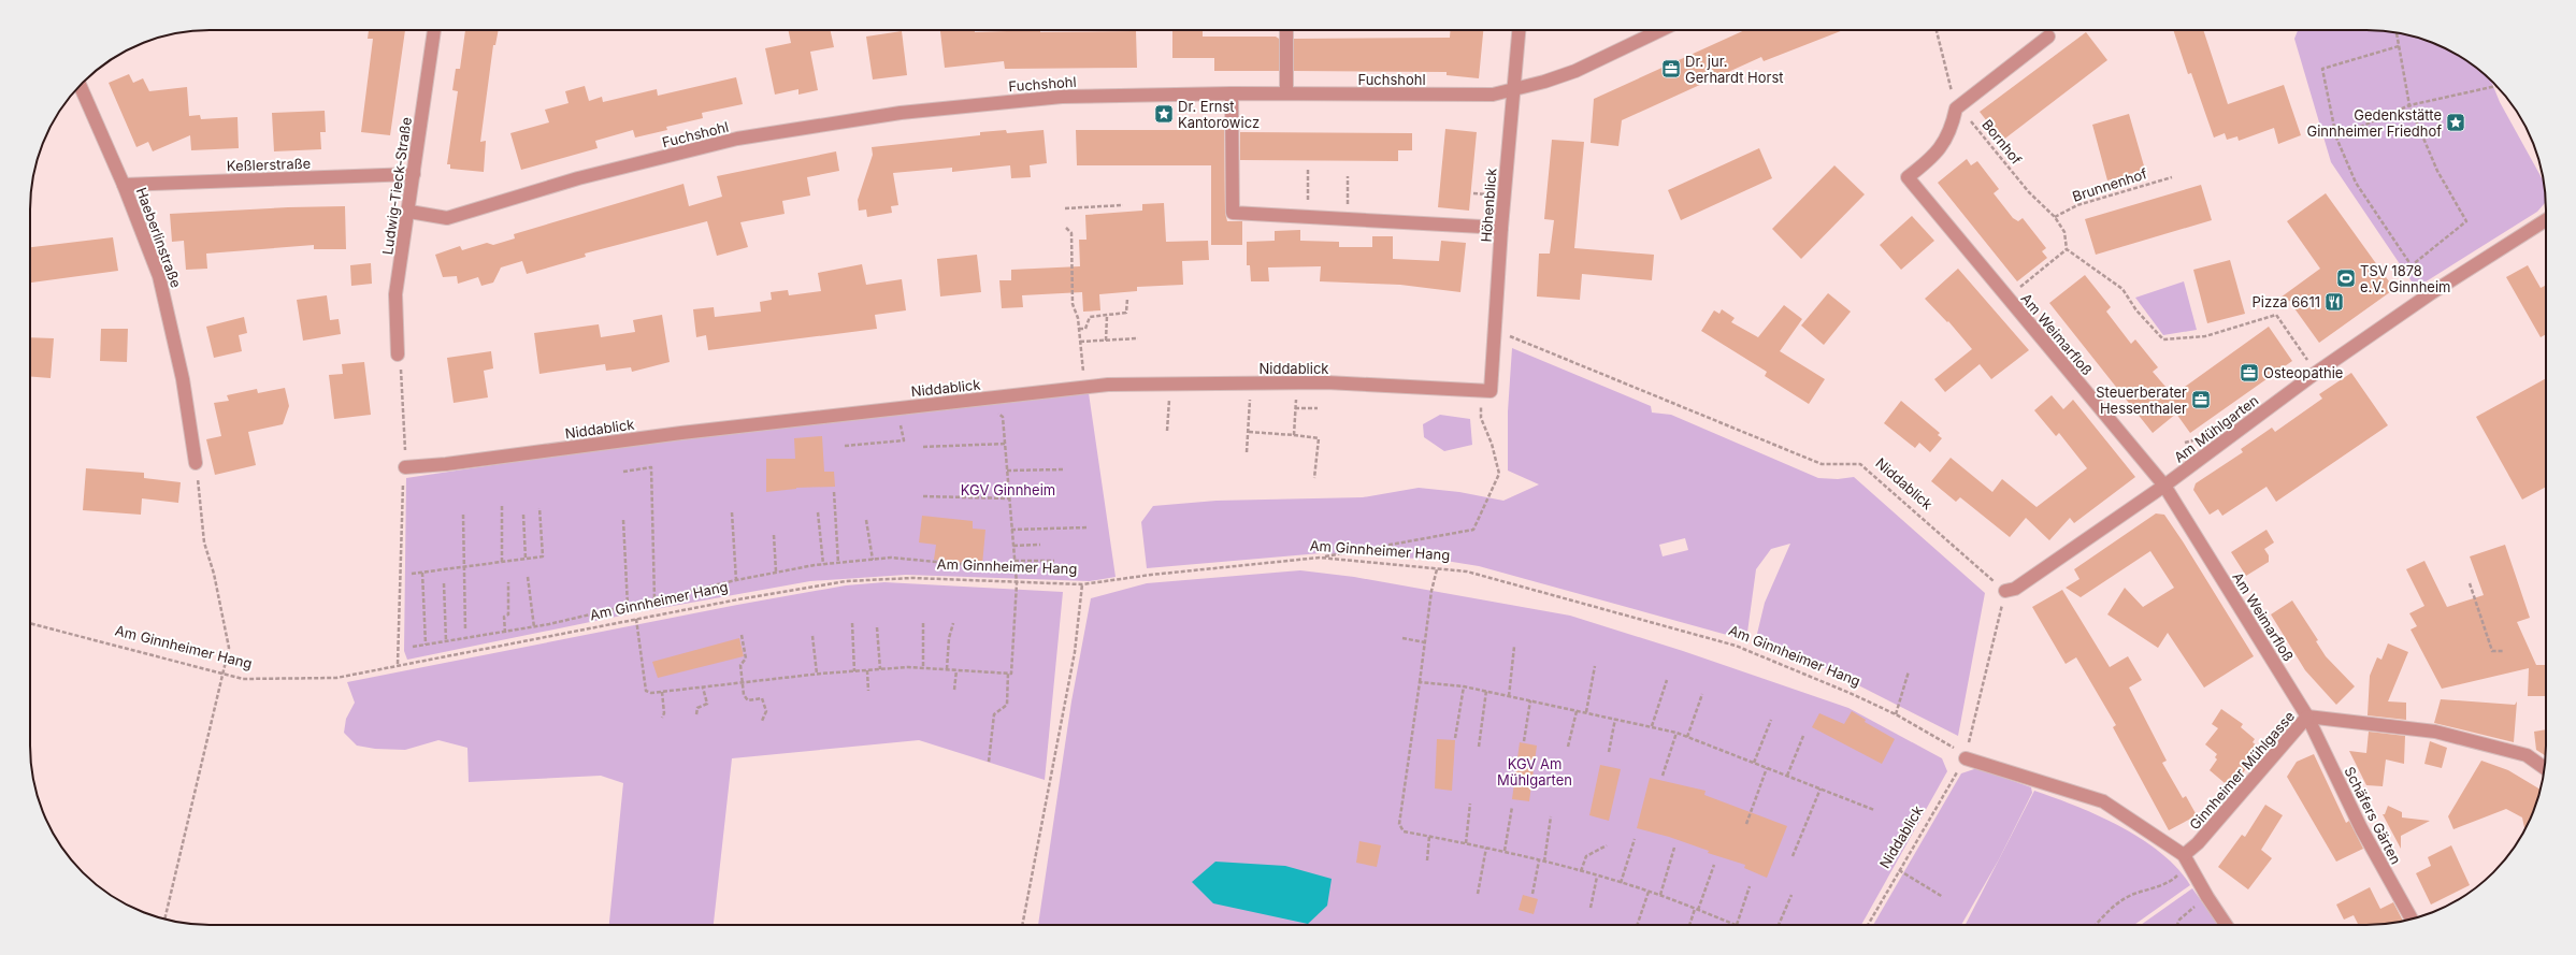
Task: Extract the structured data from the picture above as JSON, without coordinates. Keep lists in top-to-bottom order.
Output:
{
  "streets": {
    "street": [
      "Fuchshohl",
      "Keßlerstraße",
      "Ludwig-Tieck-Straße",
      "Höhenblick",
      "Haeberlinstraße",
      "Am Weimarfloß",
      "Niddablick",
      "Am Mühlgarten",
      "Ginnheimer Mühlgasse",
      "Schäfers Gärten"
    ],
    "path": ["Bornhof", "Brunnenhof", "Am Ginnheimer Hang"]
  },
  "crossings": [
    ["Fuchshohl", "Ludwig-Tieck-Straße"],
    ["Fuchshohl", "Höhenblick"],
    ["Bornhof", "Brunnenhof"],
    ["Bornhof", "Am Weimarfloß"],
    ["Keßlerstraße", "Ludwig-Tieck-Straße"],
    ["Keßlerstraße", "Haeberlinstraße"],
    ["Höhenblick", "Niddablick"],
    ["Am Weimarfloß", "Am Mühlgarten"],
    ["Am Weimarfloß", "Ginnheimer Mühlgasse"],
    ["Am Weimarfloß", "Schäfers Gärten"],
    ["Niddablick", "Am Mühlgarten"],
    ["Niddablick", "Am Ginnheimer Hang"],
    ["Ginnheimer Mühlgasse", "Schäfers Gärten"]
  ],
  "parks": ["KGV Ginnheim", "KGV Am Mühlgarten"],
  "places": {
    "office": ["Dr. jur. Gerhardt Horst", "Osteopathie", "Steuerberater Hessenthaler"],
    "place": ["Dr. Ernst Kantorowicz", "Gedenkstätte Ginnheimer Friedhof"],
    "sports": ["TSV 1878 e.V. Ginnheim"],
    "restaurant": ["Pizza 6611"]
  }
}
